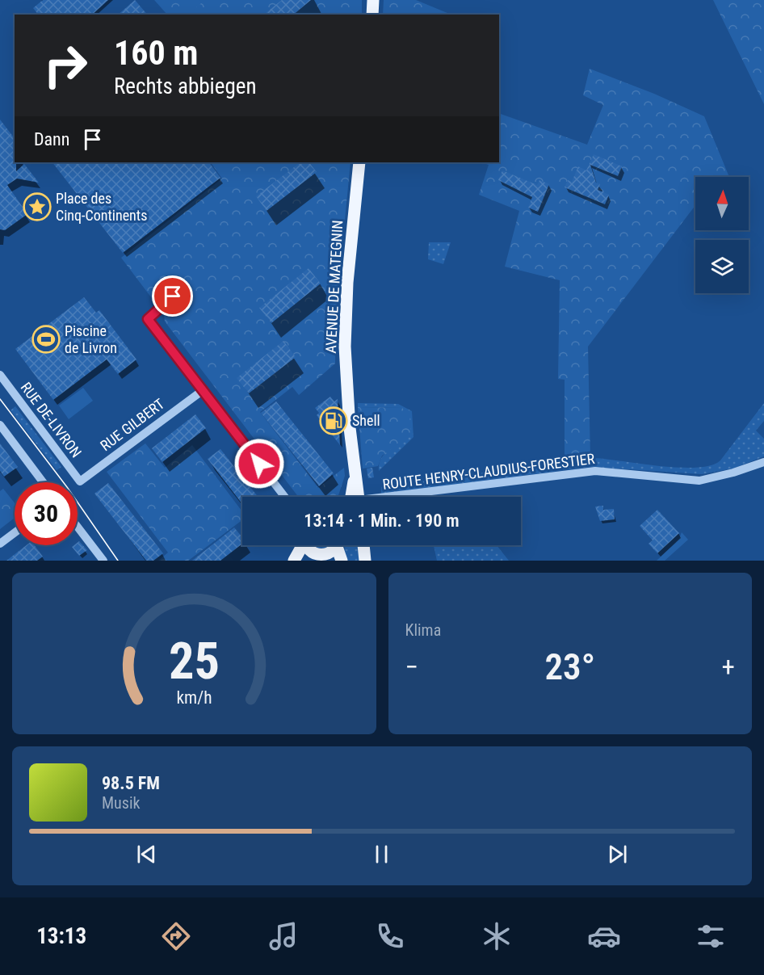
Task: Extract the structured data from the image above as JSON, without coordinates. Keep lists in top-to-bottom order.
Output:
{
  "streets": {
    "main road": ["AVENUE DE MATEGNIN"],
    "street": ["RUE DE-LIVRON", "RUE GILBERT", "ROUTE HENRY-CLAUDIUS-FORESTIER"]
  },
  "crossings": [
    ["RUE DE-LIVRON", "RUE GILBERT"]
  ],
  "places": {
    "place": ["Place des Cinq-Continents"],
    "sports": ["Piscine de Livron"],
    "fuel station": ["Shell"]
  },
  "north": "top",
  "page": {
    "turn": ["160 m", "Rechts abbiegen"],
    "then": "Dann",
    "limit": "30",
    "trip": "13:14 · 1 Min. · 190 m",
    "tile": "Klima",
    "heat": ["−", "23°", "+"],
    "song": ["98.5 FM", "Musik"],
    "tabs": "13:13",
    "gauge": ["25", "km/h"]
  }
}
